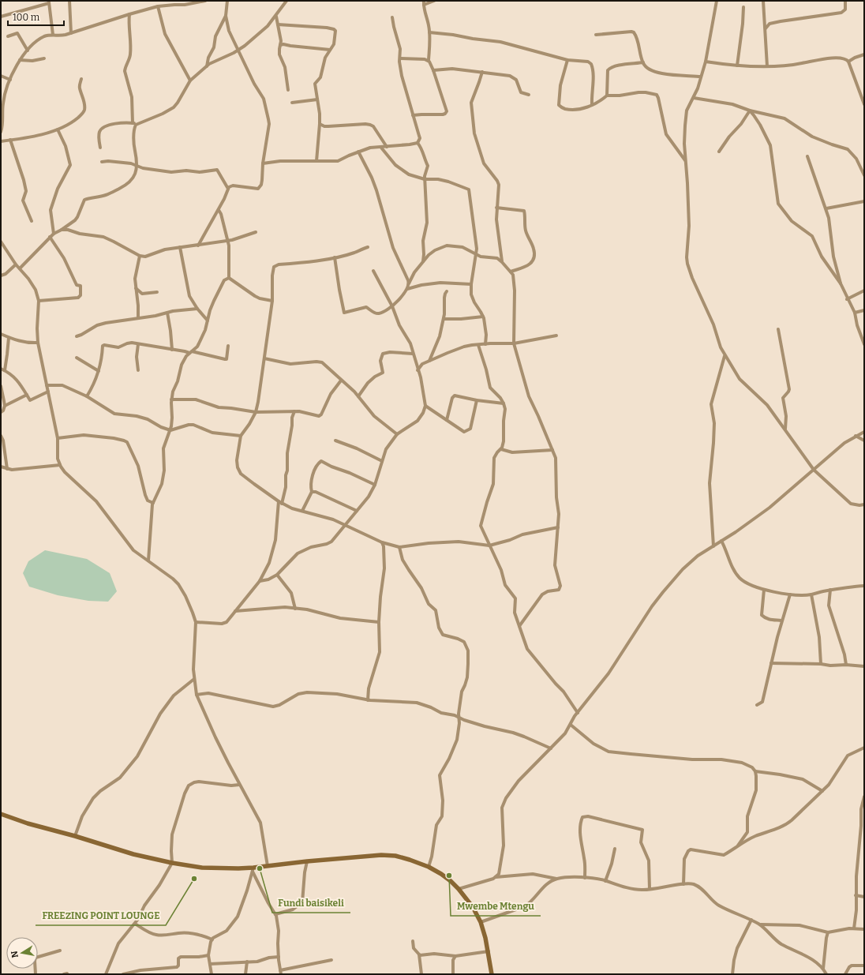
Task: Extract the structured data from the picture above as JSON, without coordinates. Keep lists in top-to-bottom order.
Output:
{
  "places": ["Fundi baisikeli", "Mwembe Mtengu", "FREEZING POINT LOUNGE"],
  "scale_bar": "100 m",
  "north": "left"
}
